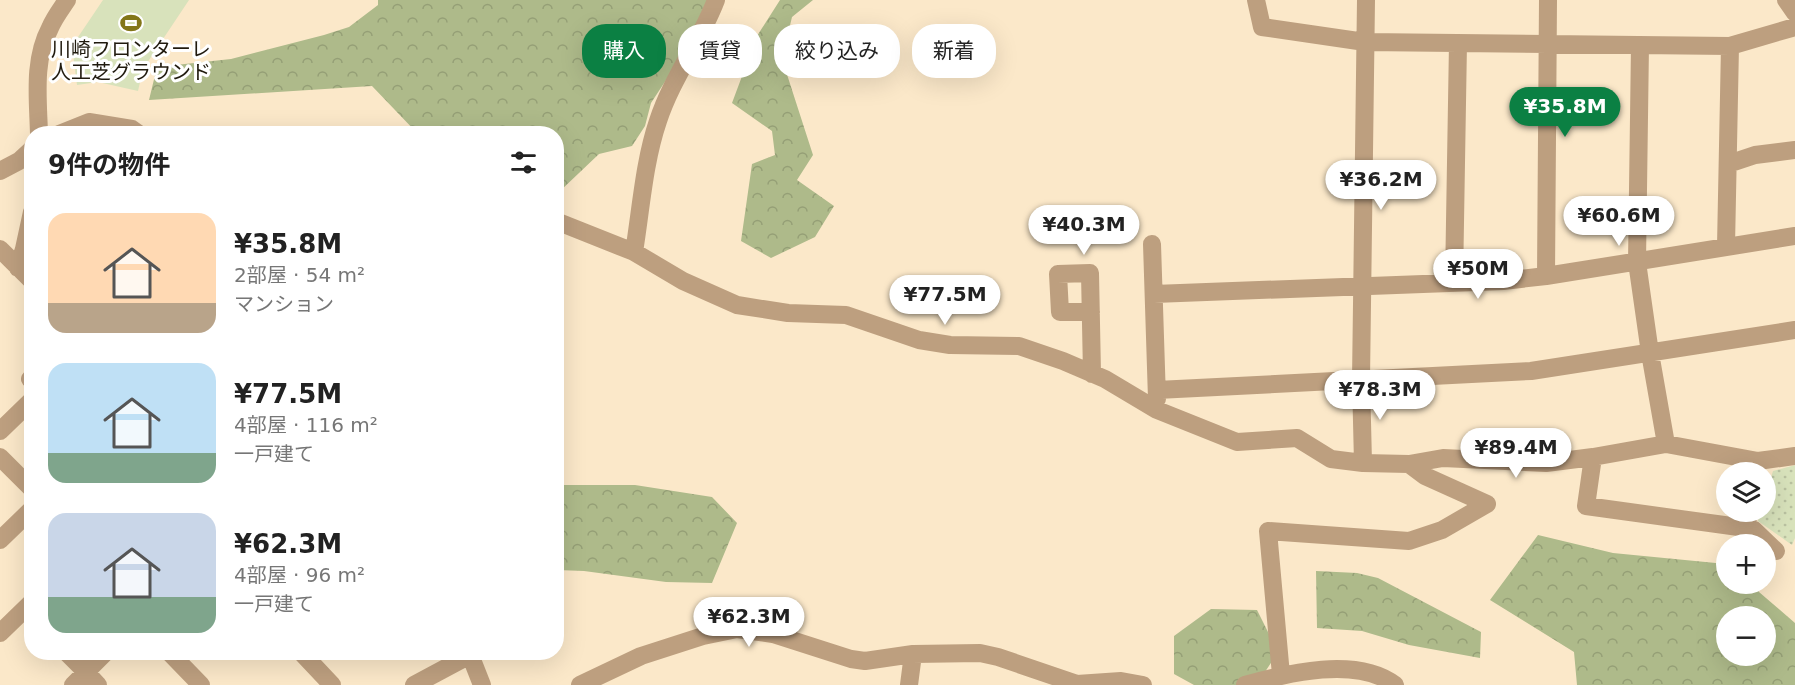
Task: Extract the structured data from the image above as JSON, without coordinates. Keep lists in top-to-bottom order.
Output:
{
  "places": {
    "sports": ["川崎フロンターレ 人工芝グラウンド"]
  },
  "page": {
    "chip": [
      "購入",
      "賃貸",
      "絞り込み",
      "新着"
    ],
    "price": [
      "¥35.8M",
      "¥36.2M",
      "¥60.6M",
      "¥40.3M",
      "¥50M",
      "¥77.5M",
      "¥78.3M",
      "¥89.4M",
      "¥62.3M"
    ],
    "heading": "9件の物件",
    "list": [
      {
        "name": "¥35.8M",
        "note": "2部屋 · 54 m² · マンション"
      },
      {
        "name": "¥77.5M",
        "note": "4部屋 · 116 m² · 一戸建て"
      },
      {
        "name": "¥62.3M",
        "note": "4部屋 · 96 m² · 一戸建て"
      }
    ],
    "map_buttons": ["+", "−"]
  }
}
